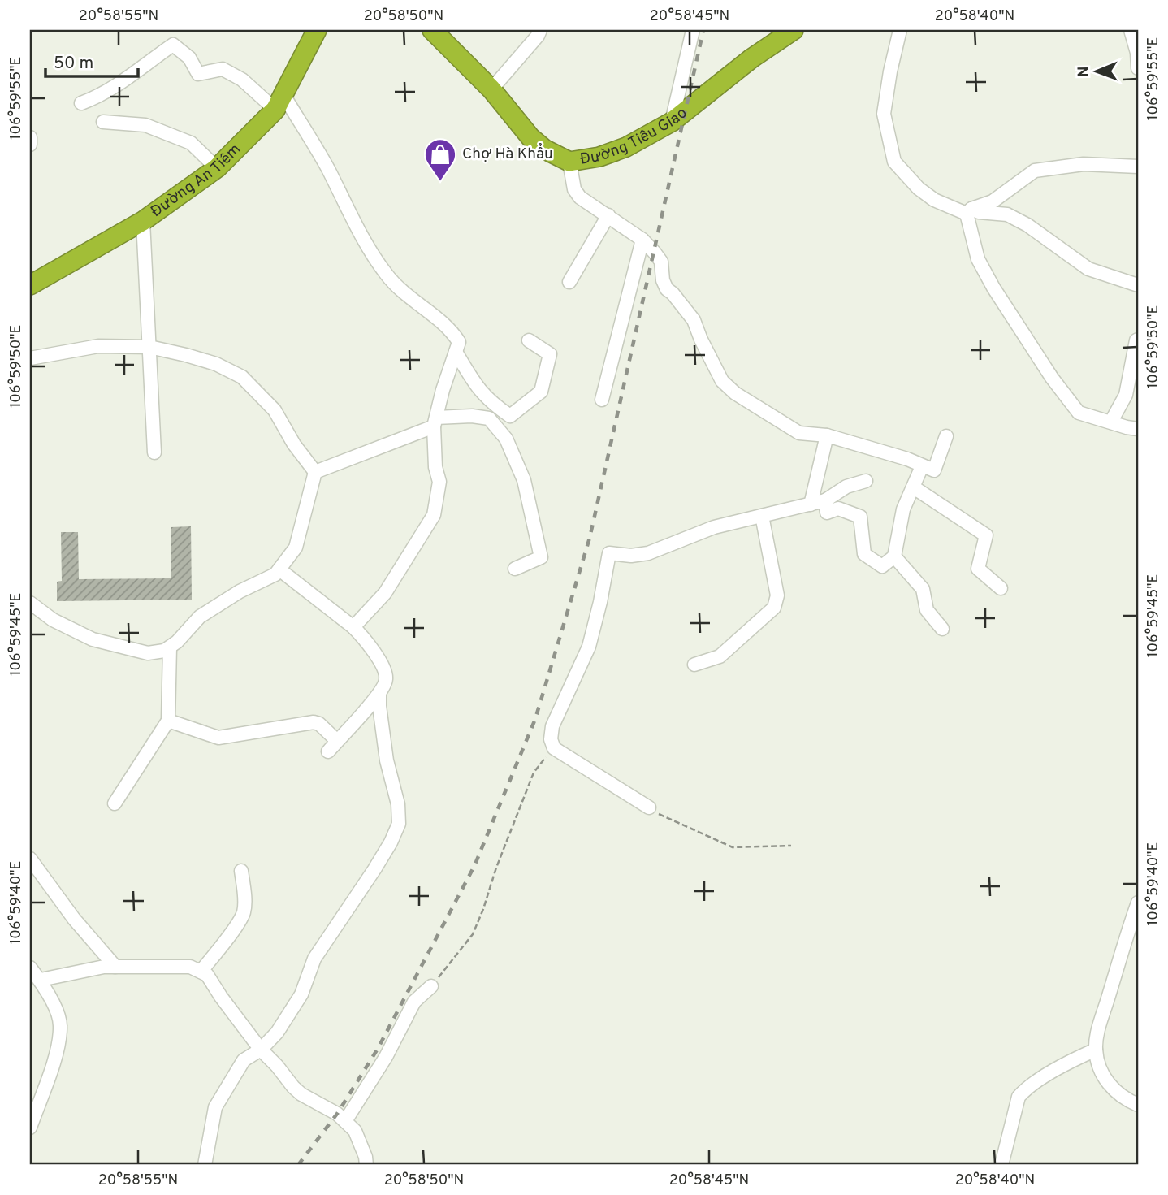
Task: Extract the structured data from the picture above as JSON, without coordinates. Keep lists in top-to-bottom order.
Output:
{
  "streets": {
    "highway": ["Đường Tiêu Giao", "Đường An Tiêm"]
  },
  "places": {
    "shop": ["Chợ Hà Khẩu"]
  },
  "scale_bar": "50 m",
  "north": "left",
  "coordinates": [
    "20°58'55\"N",
    "20°58'50\"N",
    "20°58'45\"N",
    "20°58'40\"N",
    "106°59'55\"E",
    "106°59'50\"E",
    "106°59'45\"E",
    "106°59'40\"E"
  ]
}
